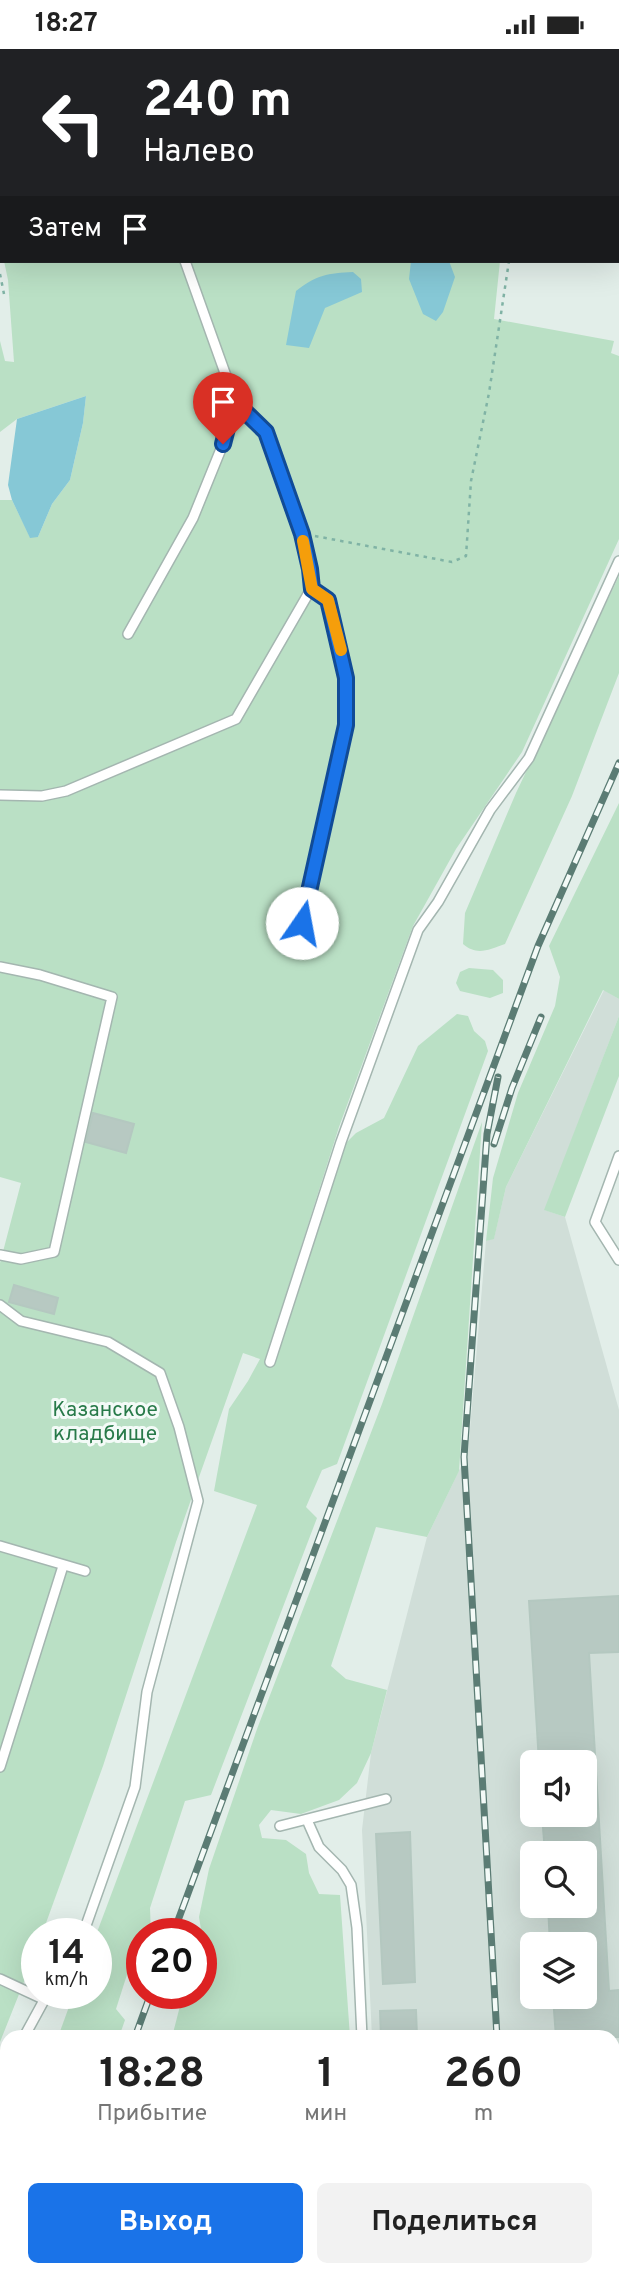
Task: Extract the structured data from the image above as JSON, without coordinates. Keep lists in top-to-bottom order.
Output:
{
  "parks": ["Казанское кладбище"],
  "page": {
    "status": "18:27",
    "turn": ["240 m", "Налево"],
    "then": "Затем",
    "speed": "14 km/h",
    "limit": "20",
    "eta": [
      "18:28",
      "Прибытие",
      "1",
      "мин",
      "260",
      "m"
    ],
    "buttons": ["Выход", "Поделиться"]
  }
}
